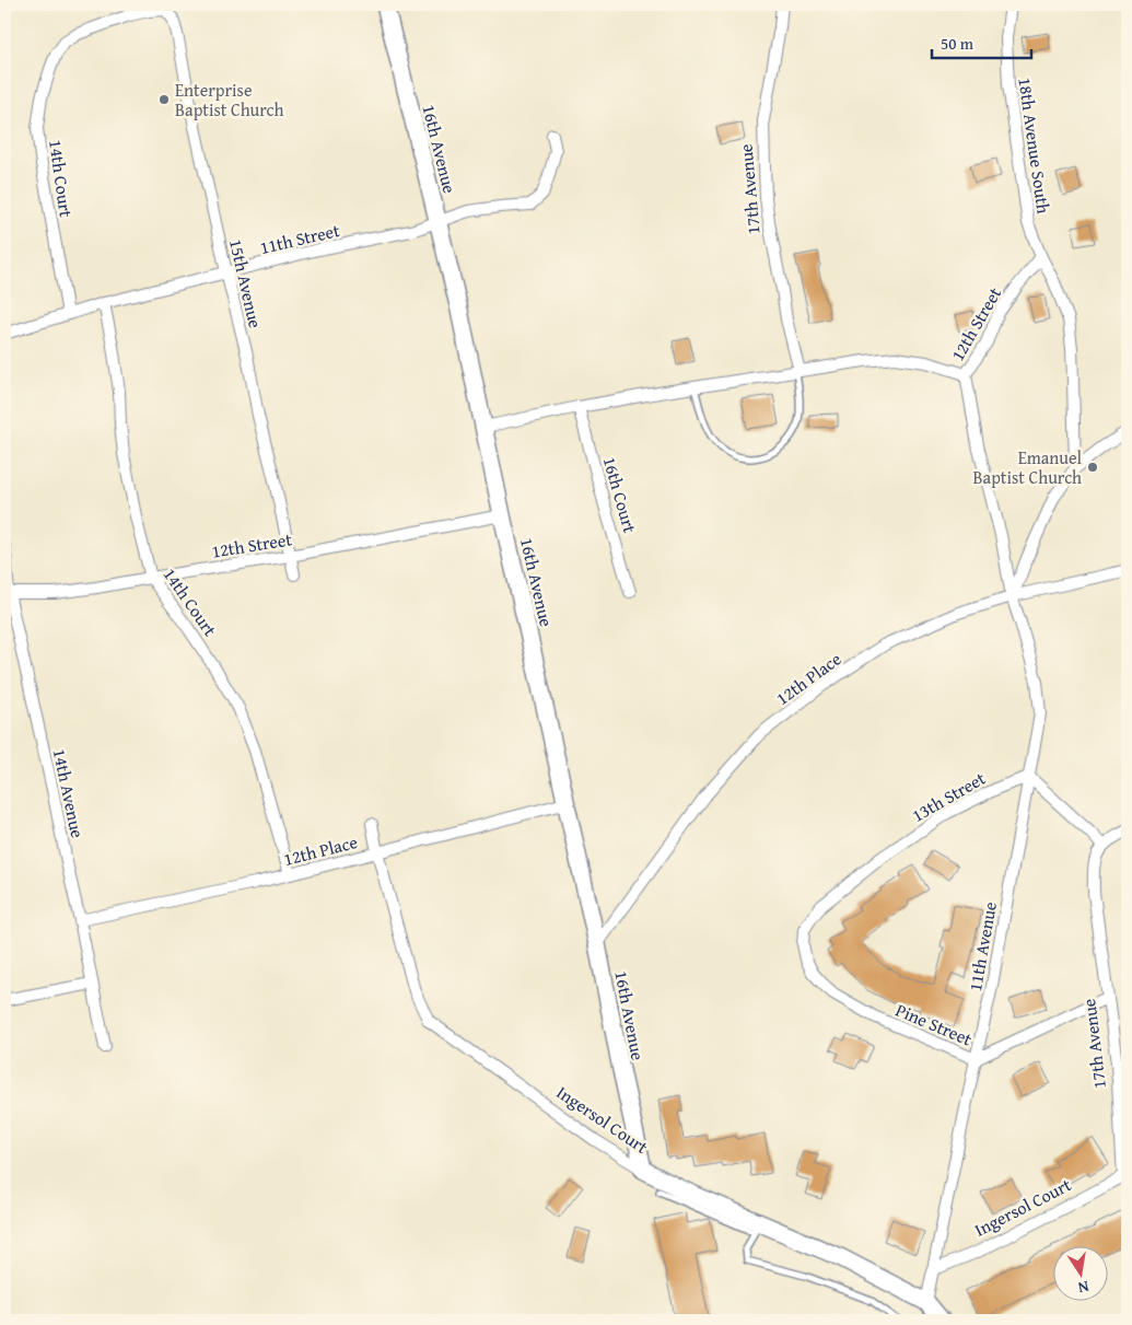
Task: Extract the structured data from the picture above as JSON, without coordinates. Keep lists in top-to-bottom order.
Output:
{
  "streets": {
    "street": [
      "18th Avenue South",
      "16th Avenue",
      "14th Court",
      "17th Avenue",
      "11th Street",
      "15th Avenue",
      "12th Street",
      "16th Court",
      "12th Place",
      "14th Avenue",
      "13th Street",
      "11th Avenue",
      "Pine Street",
      "Ingersol Court"
    ]
  },
  "crossings": [
    ["18th Avenue South", "12th Street"],
    ["16th Avenue", "11th Street"],
    ["16th Avenue", "12th Street"],
    ["16th Avenue", "12th Place"],
    ["16th Avenue", "Ingersol Court"],
    ["14th Court", "11th Street"],
    ["14th Court", "15th Avenue"],
    ["14th Court", "12th Street"],
    ["14th Court", "12th Place"],
    ["17th Avenue", "12th Street"],
    ["17th Avenue", "Pine Street"],
    ["17th Avenue", "Ingersol Court"],
    ["11th Street", "15th Avenue"],
    ["15th Avenue", "12th Street"],
    ["12th Street", "16th Court"],
    ["12th Street", "14th Avenue"],
    ["12th Place", "14th Avenue"],
    ["12th Place", "11th Avenue"],
    ["12th Place", "Ingersol Court"],
    ["13th Street", "11th Avenue"],
    ["13th Street", "Pine Street"],
    ["11th Avenue", "Pine Street"],
    ["11th Avenue", "Ingersol Court"]
  ],
  "places": ["Enterprise Baptist Church", "Emanuel Baptist Church"],
  "scale_bar": "50 m",
  "north": "bottom"
}
